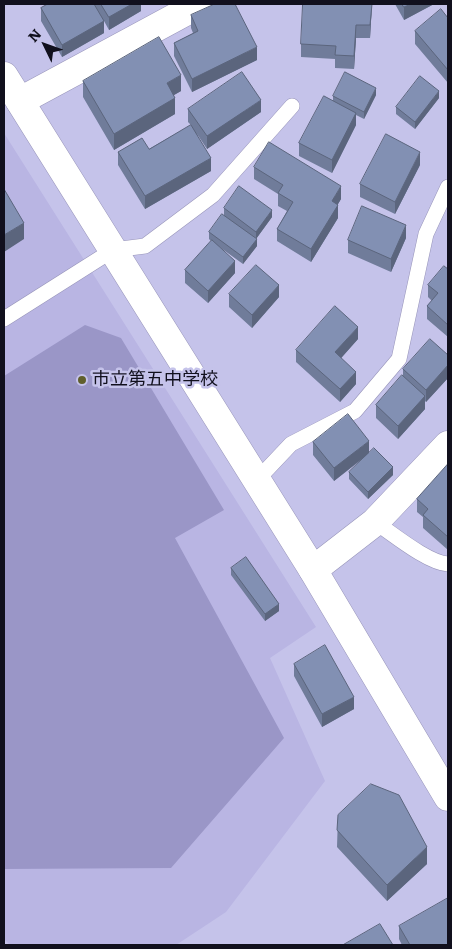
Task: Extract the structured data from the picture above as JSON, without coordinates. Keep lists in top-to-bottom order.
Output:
{
  "places": ["市立第五中学校"],
  "north": "top left"
}
